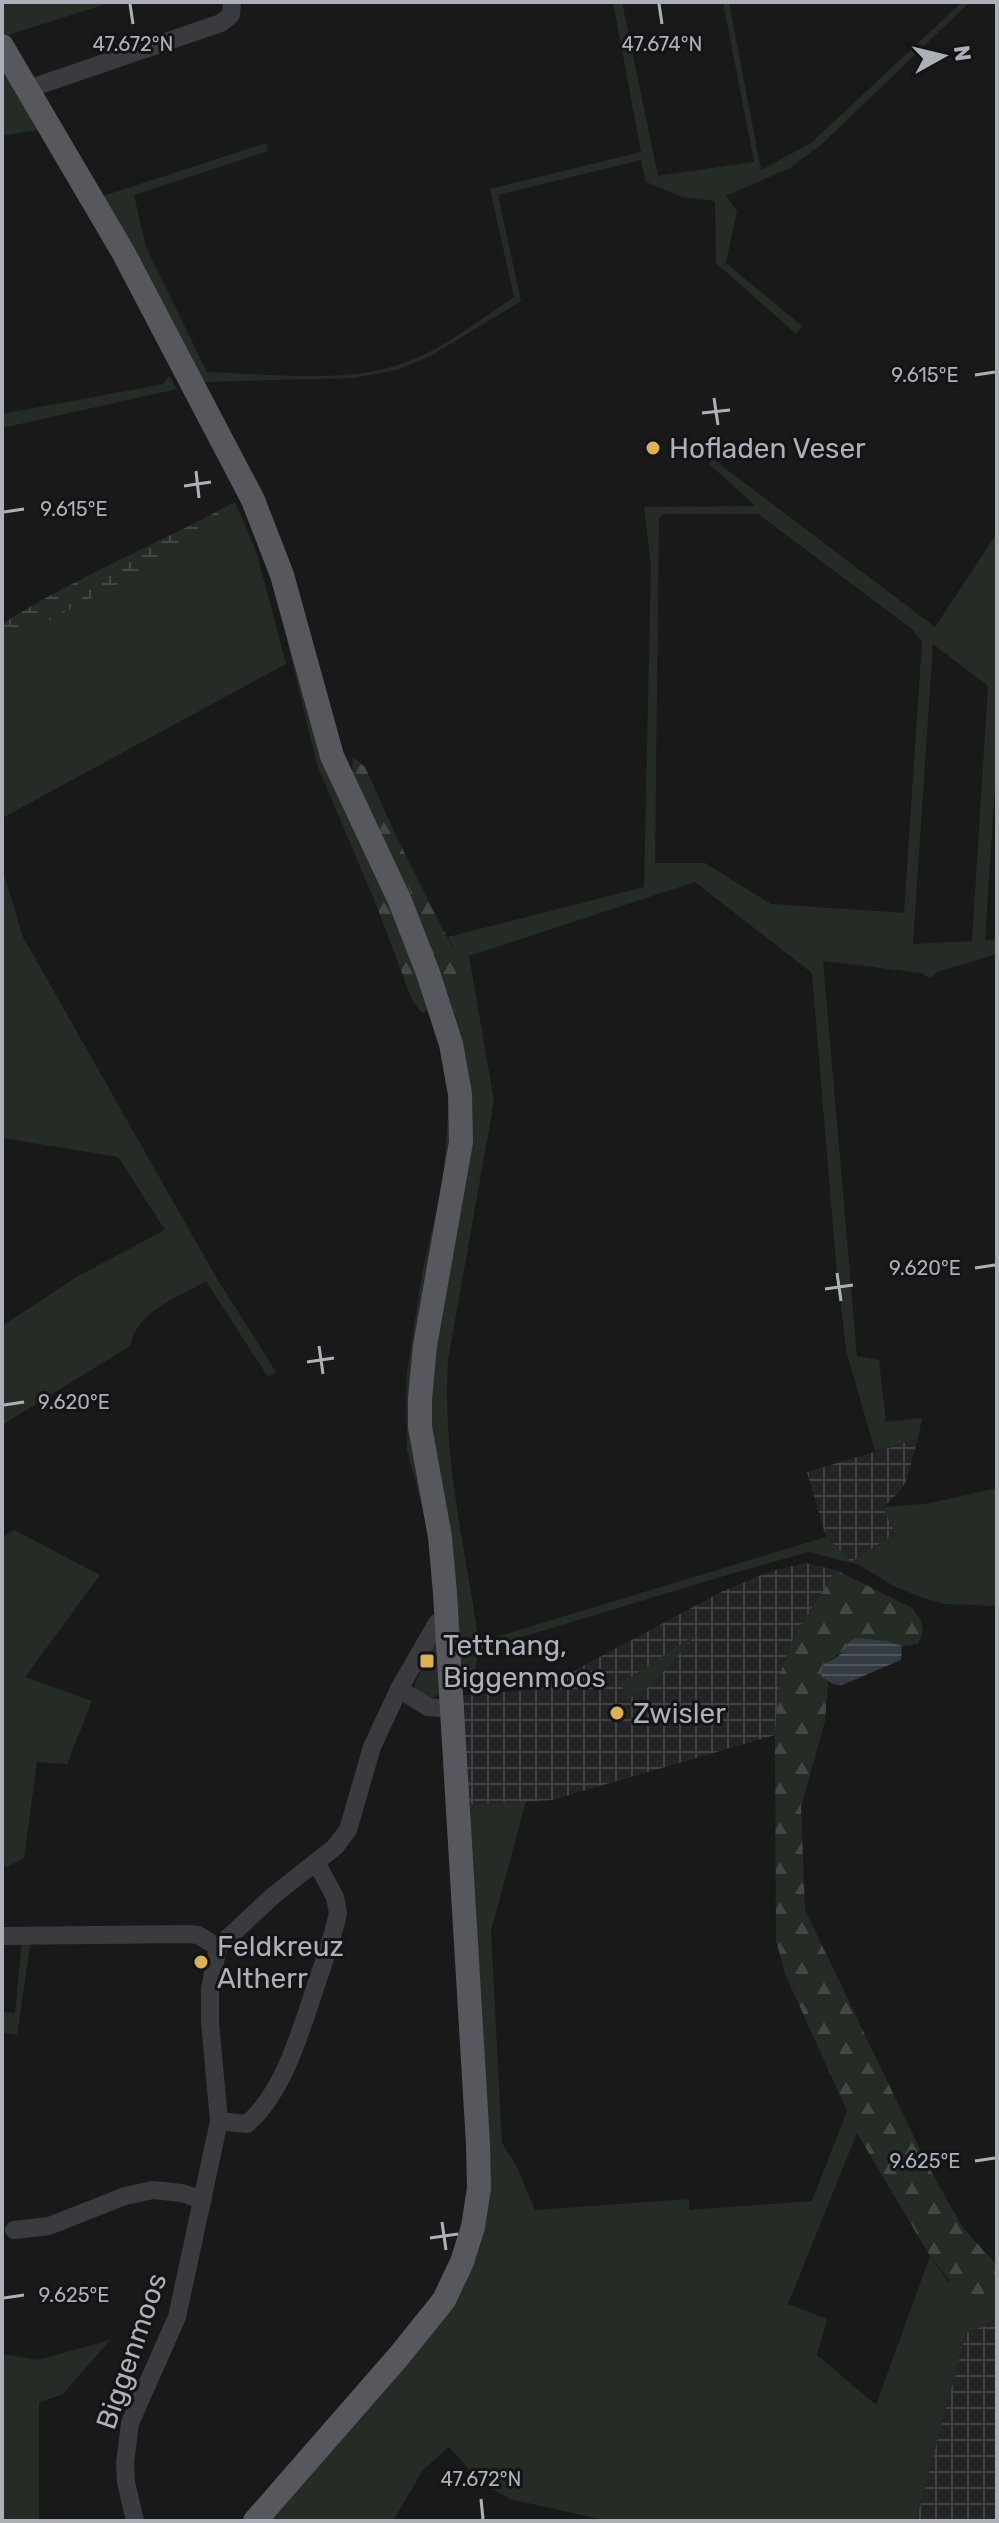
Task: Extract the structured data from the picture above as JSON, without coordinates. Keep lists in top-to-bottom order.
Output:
{
  "streets": {
    "street": ["Biggenmoos"]
  },
  "places": {
    "other": ["Hofladen Veser", "Zwisler", "Feldkreuz Altherr"],
    "transit": ["Tettnang, Biggenmoos"]
  },
  "north": "right",
  "coordinates": [
    "47.672°N",
    "47.674°N",
    "9.615°E",
    "9.620°E",
    "9.625°E"
  ]
}
